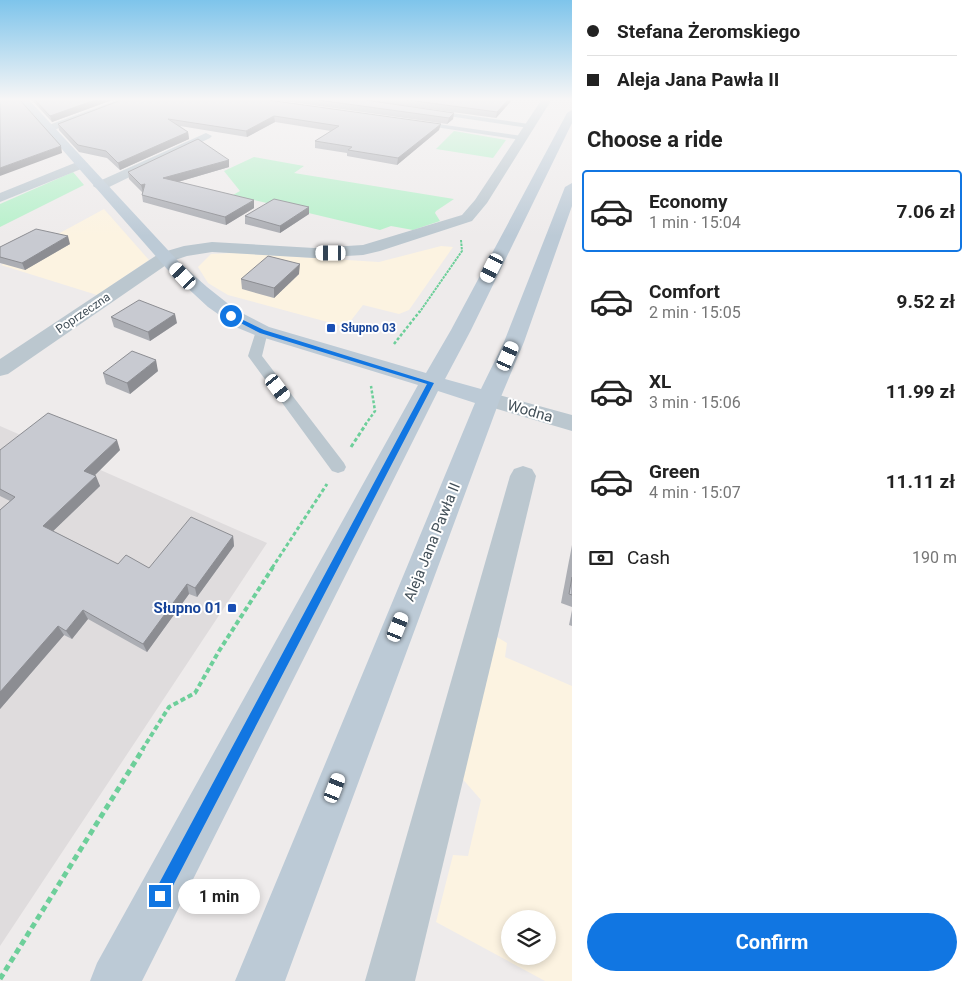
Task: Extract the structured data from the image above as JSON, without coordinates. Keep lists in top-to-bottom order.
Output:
{
  "streets": {
    "main road": ["Aleja Jana Pawła II"],
    "street": ["Poprzeczna", "Wodna"]
  },
  "crossings": [
    ["Wodna", "Aleja Jana Pawła II"]
  ],
  "places": {
    "transit": ["Słupno 03", "Słupno 01"]
  },
  "page": {
    "banner": ["Stefana Żeromskiego", "Aleja Jana Pawła II"],
    "heading": "Choose a ride",
    "list": [
      {
        "name": "Economy",
        "note": "1 min · 15:04",
        "value": "7.06 zł"
      },
      {
        "name": "Comfort",
        "note": "2 min · 15:05",
        "value": "9.52 zł"
      },
      {
        "name": "XL",
        "note": "3 min · 15:06",
        "value": "11.99 zł"
      },
      {
        "name": "Green",
        "note": "4 min · 15:07",
        "value": "11.11 zł"
      }
    ],
    "pay": ["Cash", "190 m"],
    "bubble": "1 min",
    "buttons": "Confirm"
  }
}
